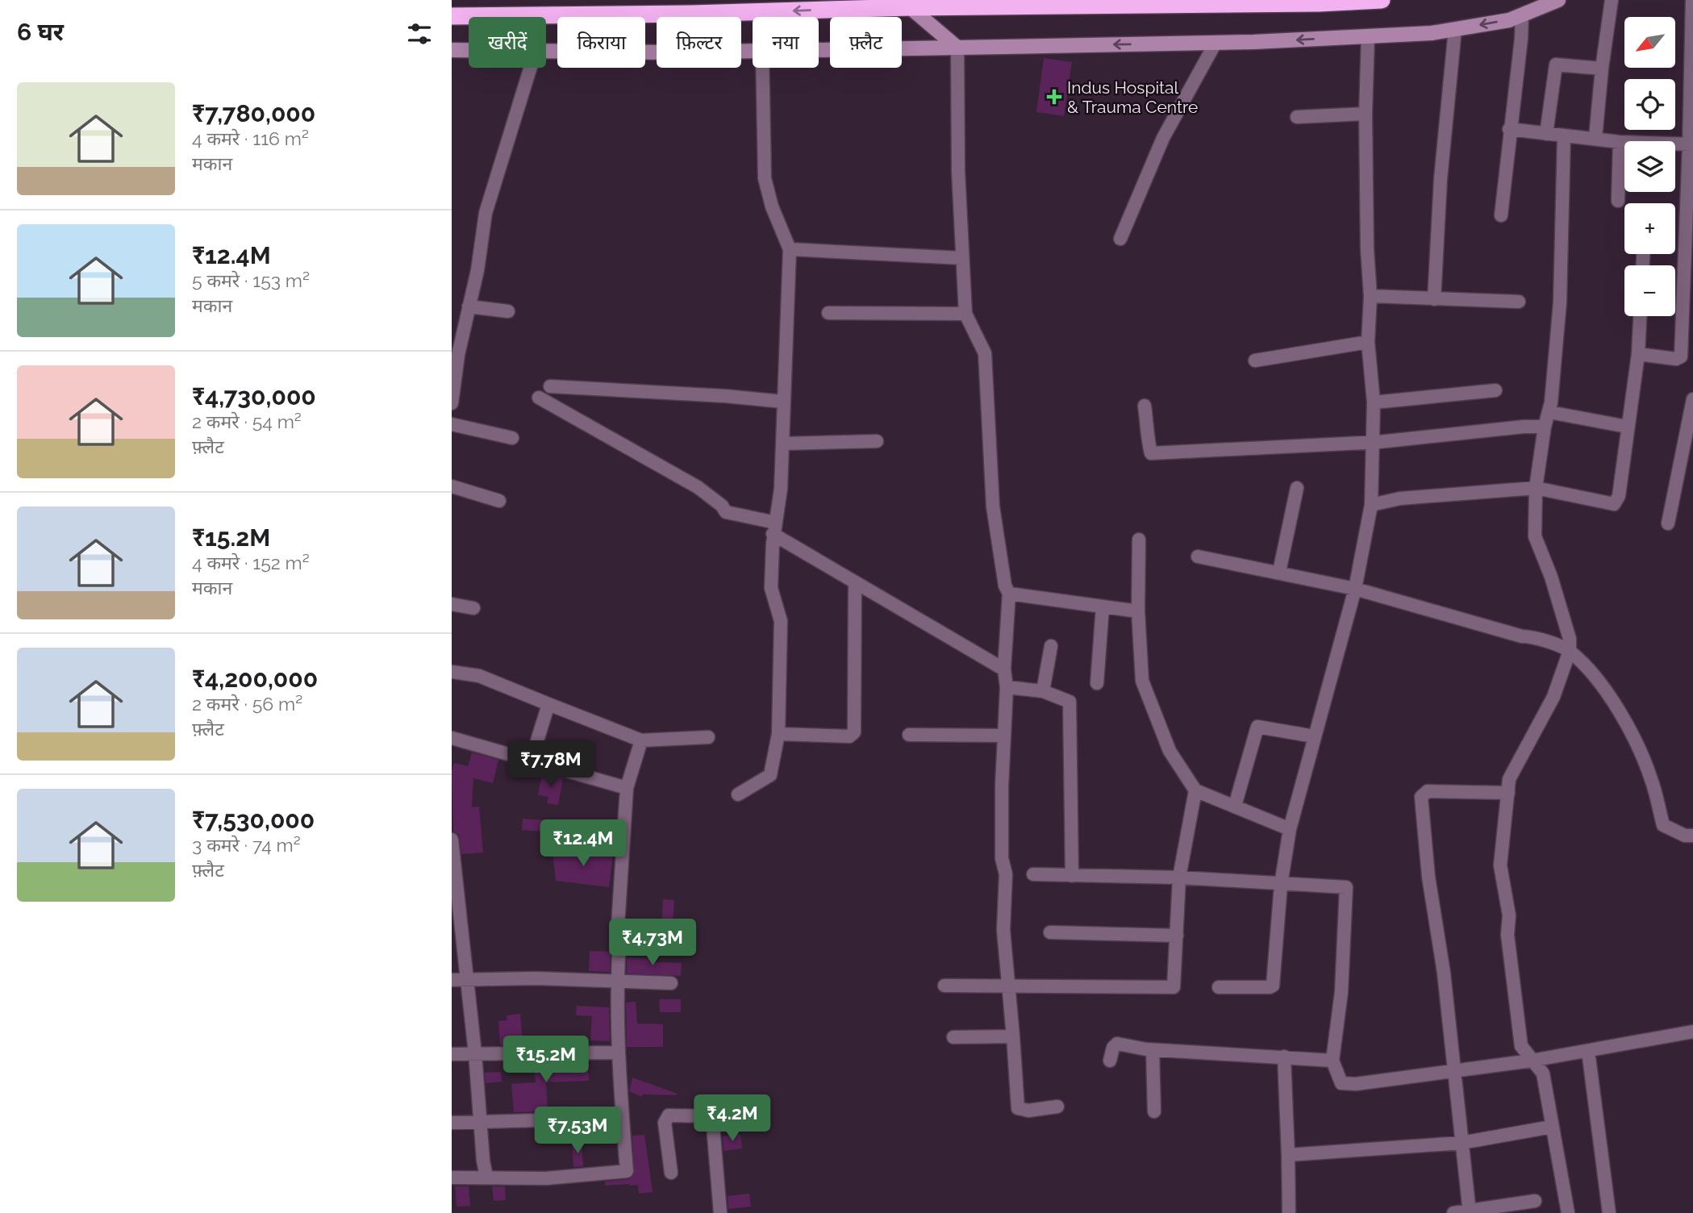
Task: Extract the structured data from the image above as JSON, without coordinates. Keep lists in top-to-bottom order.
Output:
{
  "places": {
    "health": ["Indus Hospital & Trauma Centre"]
  },
  "north": "bottom left",
  "page": {
    "heading": "6 घर",
    "map_buttons": ["+", "−"],
    "chip": [
      "खरीदें",
      "किराया",
      "फ़िल्टर",
      "नया",
      "फ़्लैट"
    ],
    "list": [
      {
        "name": "₹7,780,000",
        "note": "4 कमरे · 116 m² · मकान"
      },
      {
        "name": "₹12.4M",
        "note": "5 कमरे · 153 m² · मकान"
      },
      {
        "name": "₹4,730,000",
        "note": "2 कमरे · 54 m² · फ़्लैट"
      },
      {
        "name": "₹15.2M",
        "note": "4 कमरे · 152 m² · मकान"
      },
      {
        "name": "₹4,200,000",
        "note": "2 कमरे · 56 m² · फ़्लैट"
      },
      {
        "name": "₹7,530,000",
        "note": "3 कमरे · 74 m² · फ़्लैट"
      }
    ],
    "price": [
      "₹7.78M",
      "₹12.4M",
      "₹4.73M",
      "₹15.2M",
      "₹4.2M",
      "₹7.53M"
    ]
  }
}
